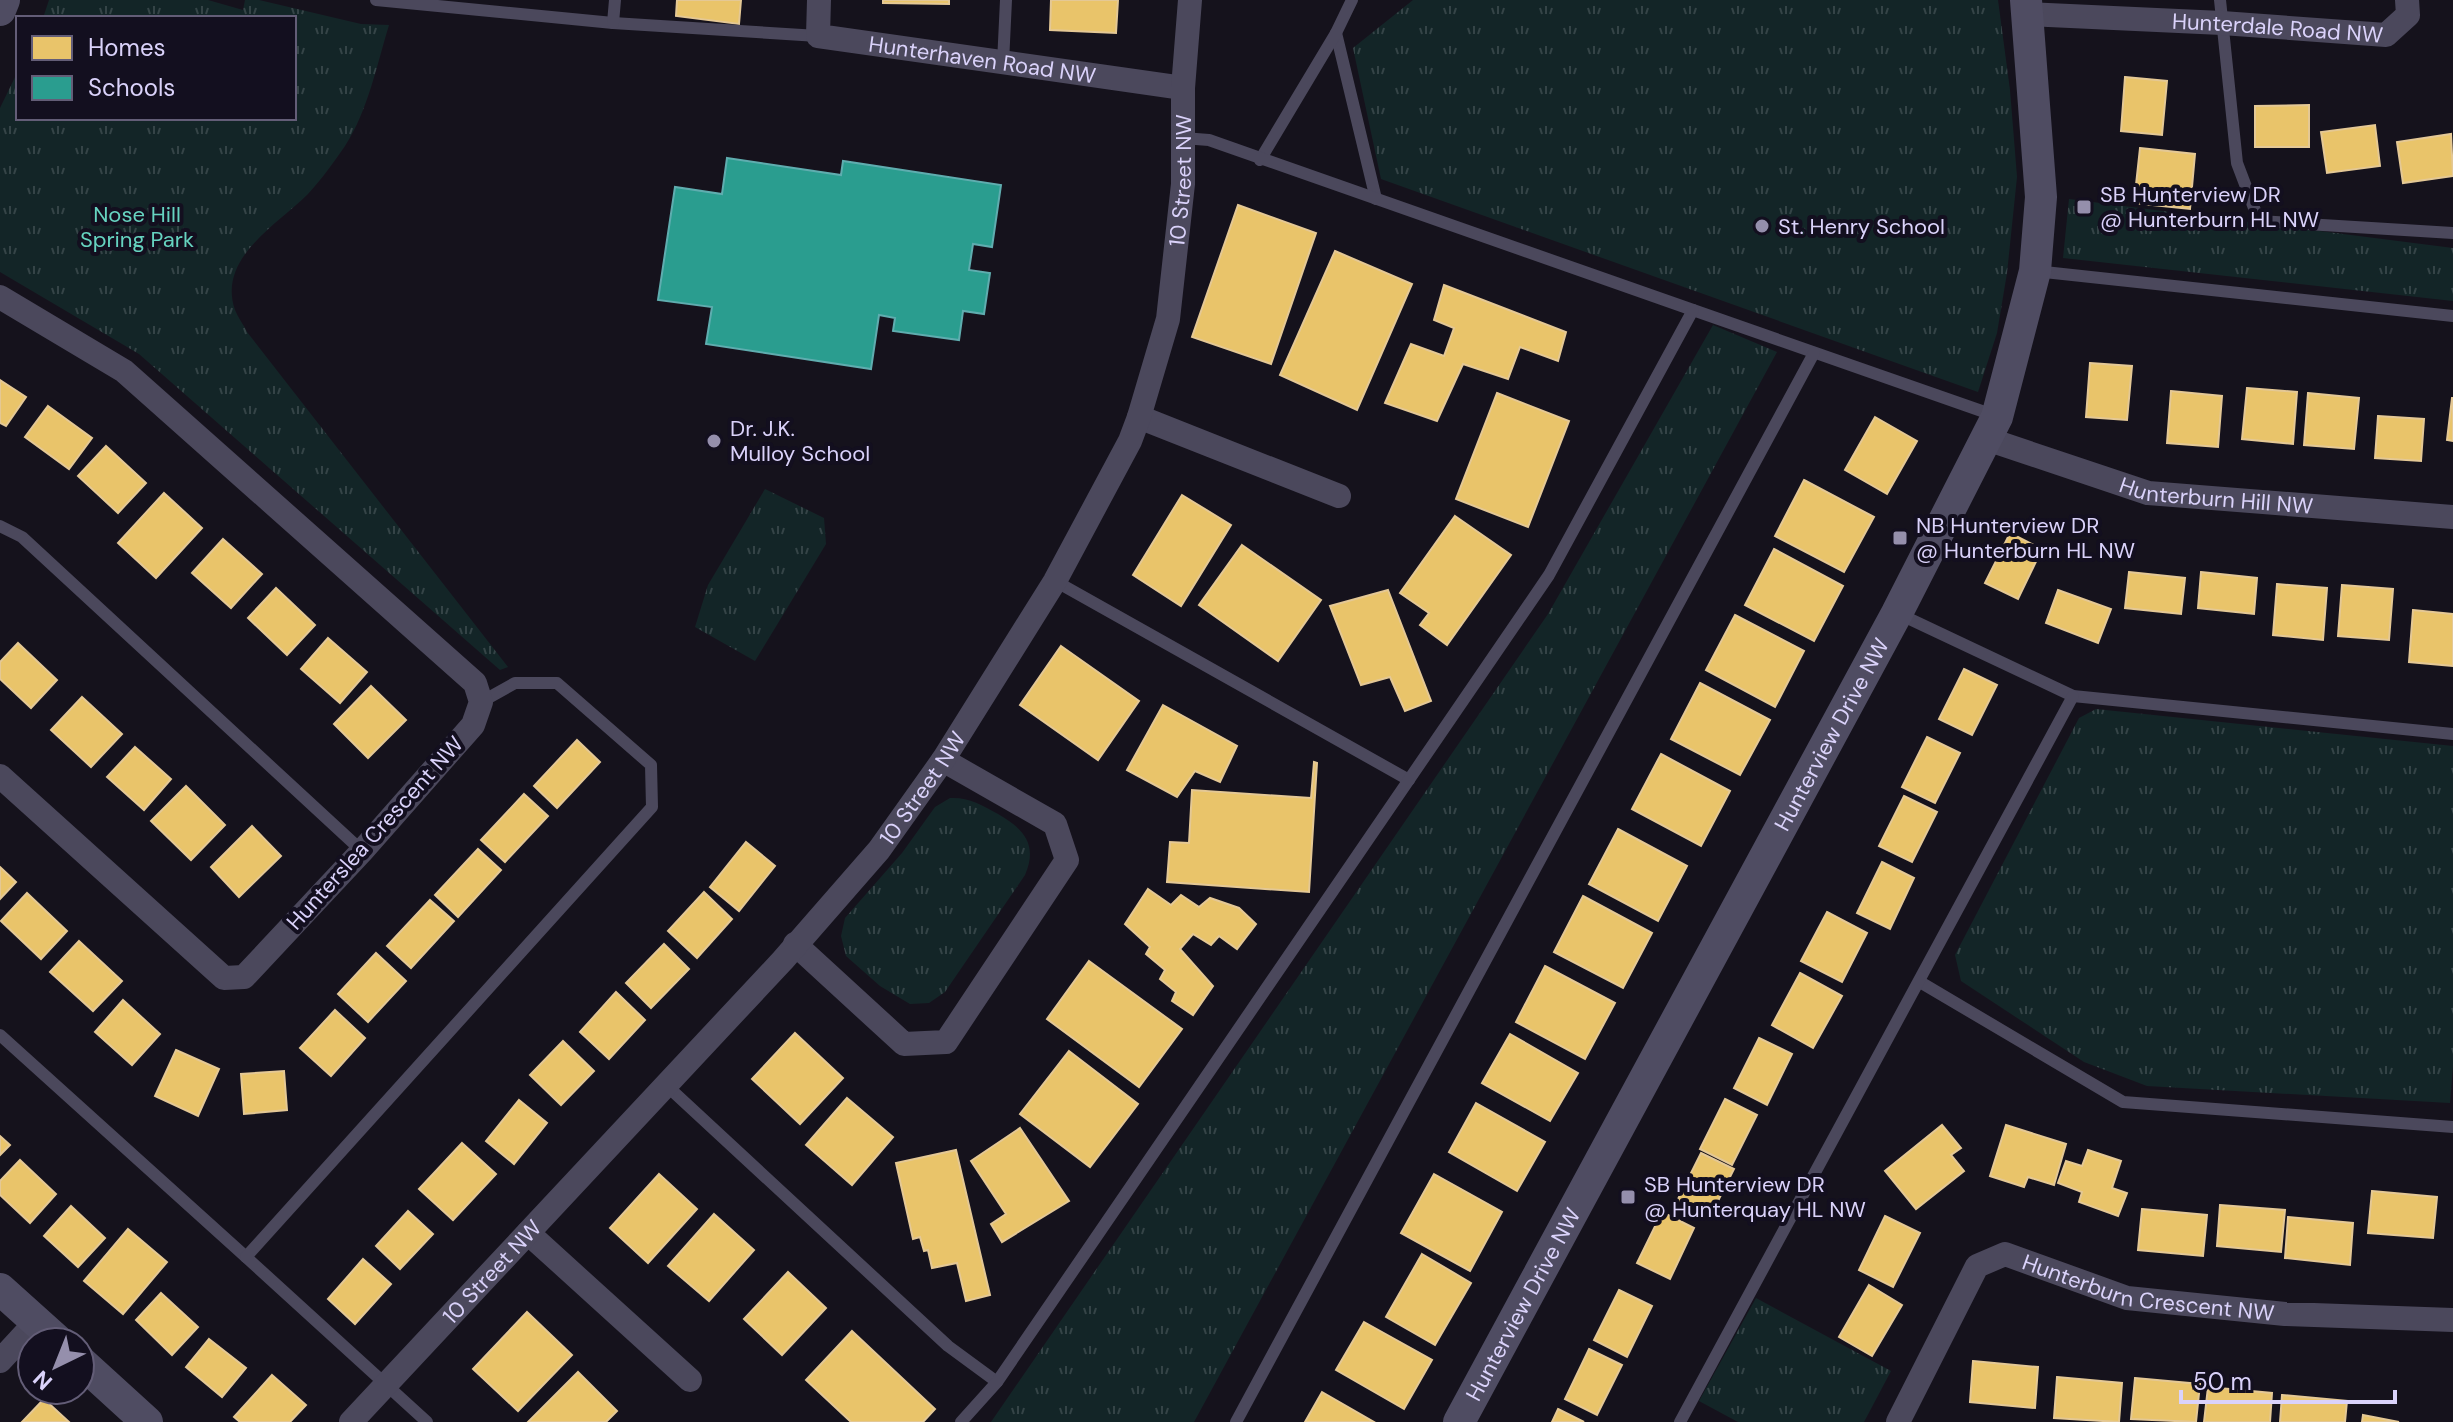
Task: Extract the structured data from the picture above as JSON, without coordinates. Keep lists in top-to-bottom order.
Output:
{
  "streets": {
    "street": [
      "Hunterdale Road NW",
      "Hunterhaven Road NW",
      "10 Street NW",
      "Hunterburn Hill NW",
      "Hunterview Drive NW",
      "Hunterslea Crescent NW",
      "Hunterburn Crescent NW"
    ]
  },
  "crossings": [
    ["Hunterdale Road NW", "Hunterview Drive NW"],
    ["Hunterhaven Road NW", "10 Street NW"],
    ["Hunterburn Hill NW", "Hunterview Drive NW"]
  ],
  "parks": ["Nose Hill Spring Park"],
  "places": {
    "transit": ["SB Hunterview DR @ Hunterburn HL NW", "NB Hunterview DR @ Hunterburn HL NW", "SB Hunterview DR @ Hunterquay HL NW"],
    "other": ["St. Henry School", "Dr. J.K. Mulloy School"]
  },
  "legend": ["Homes", "Schools"],
  "scale_bar": "50 m",
  "north": "bottom left"
}
